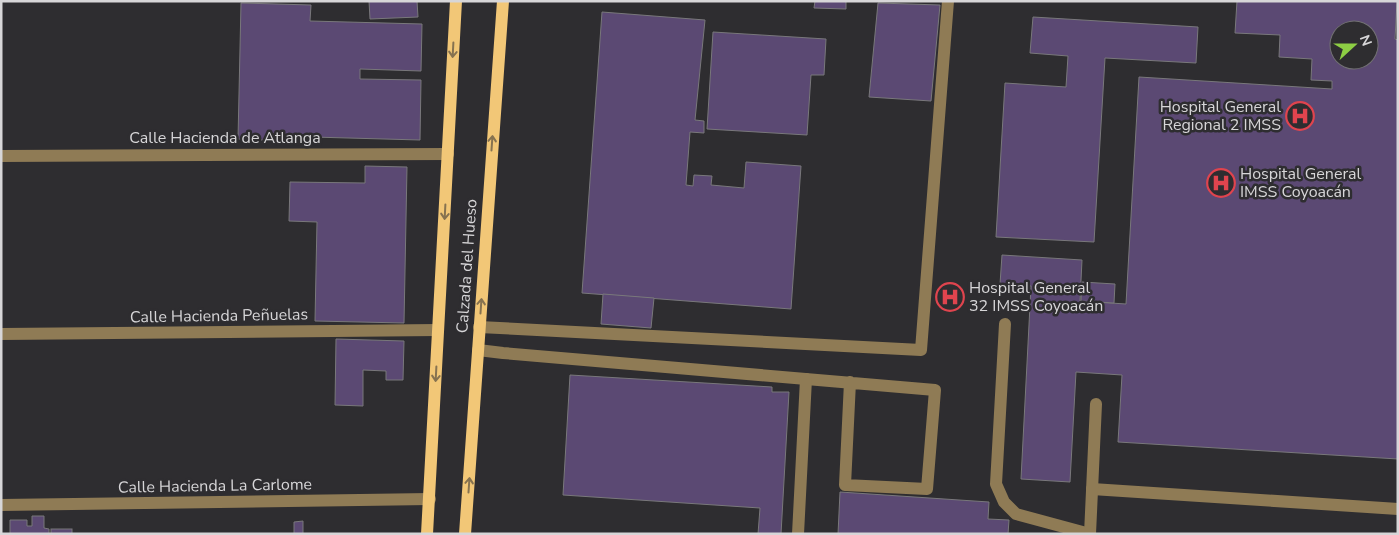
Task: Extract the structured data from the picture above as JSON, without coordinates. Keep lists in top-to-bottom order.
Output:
{
  "streets": {
    "main road": ["Calzada del Hueso"],
    "street": ["Calle Hacienda de Atlanga", "Calle Hacienda Peñuelas", "Calle Hacienda La Carlome"]
  },
  "crossings": [
    ["Calle Hacienda de Atlanga", "Calzada del Hueso"],
    ["Calzada del Hueso", "Calle Hacienda Peñuelas"],
    ["Calzada del Hueso", "Calle Hacienda La Carlome"]
  ],
  "places": {
    "hospital": ["Hospital General Regional 2 IMSS", "Hospital General IMSS Coyoacán", "Hospital General 32 IMSS Coyoacán"]
  },
  "north": "right"
}
